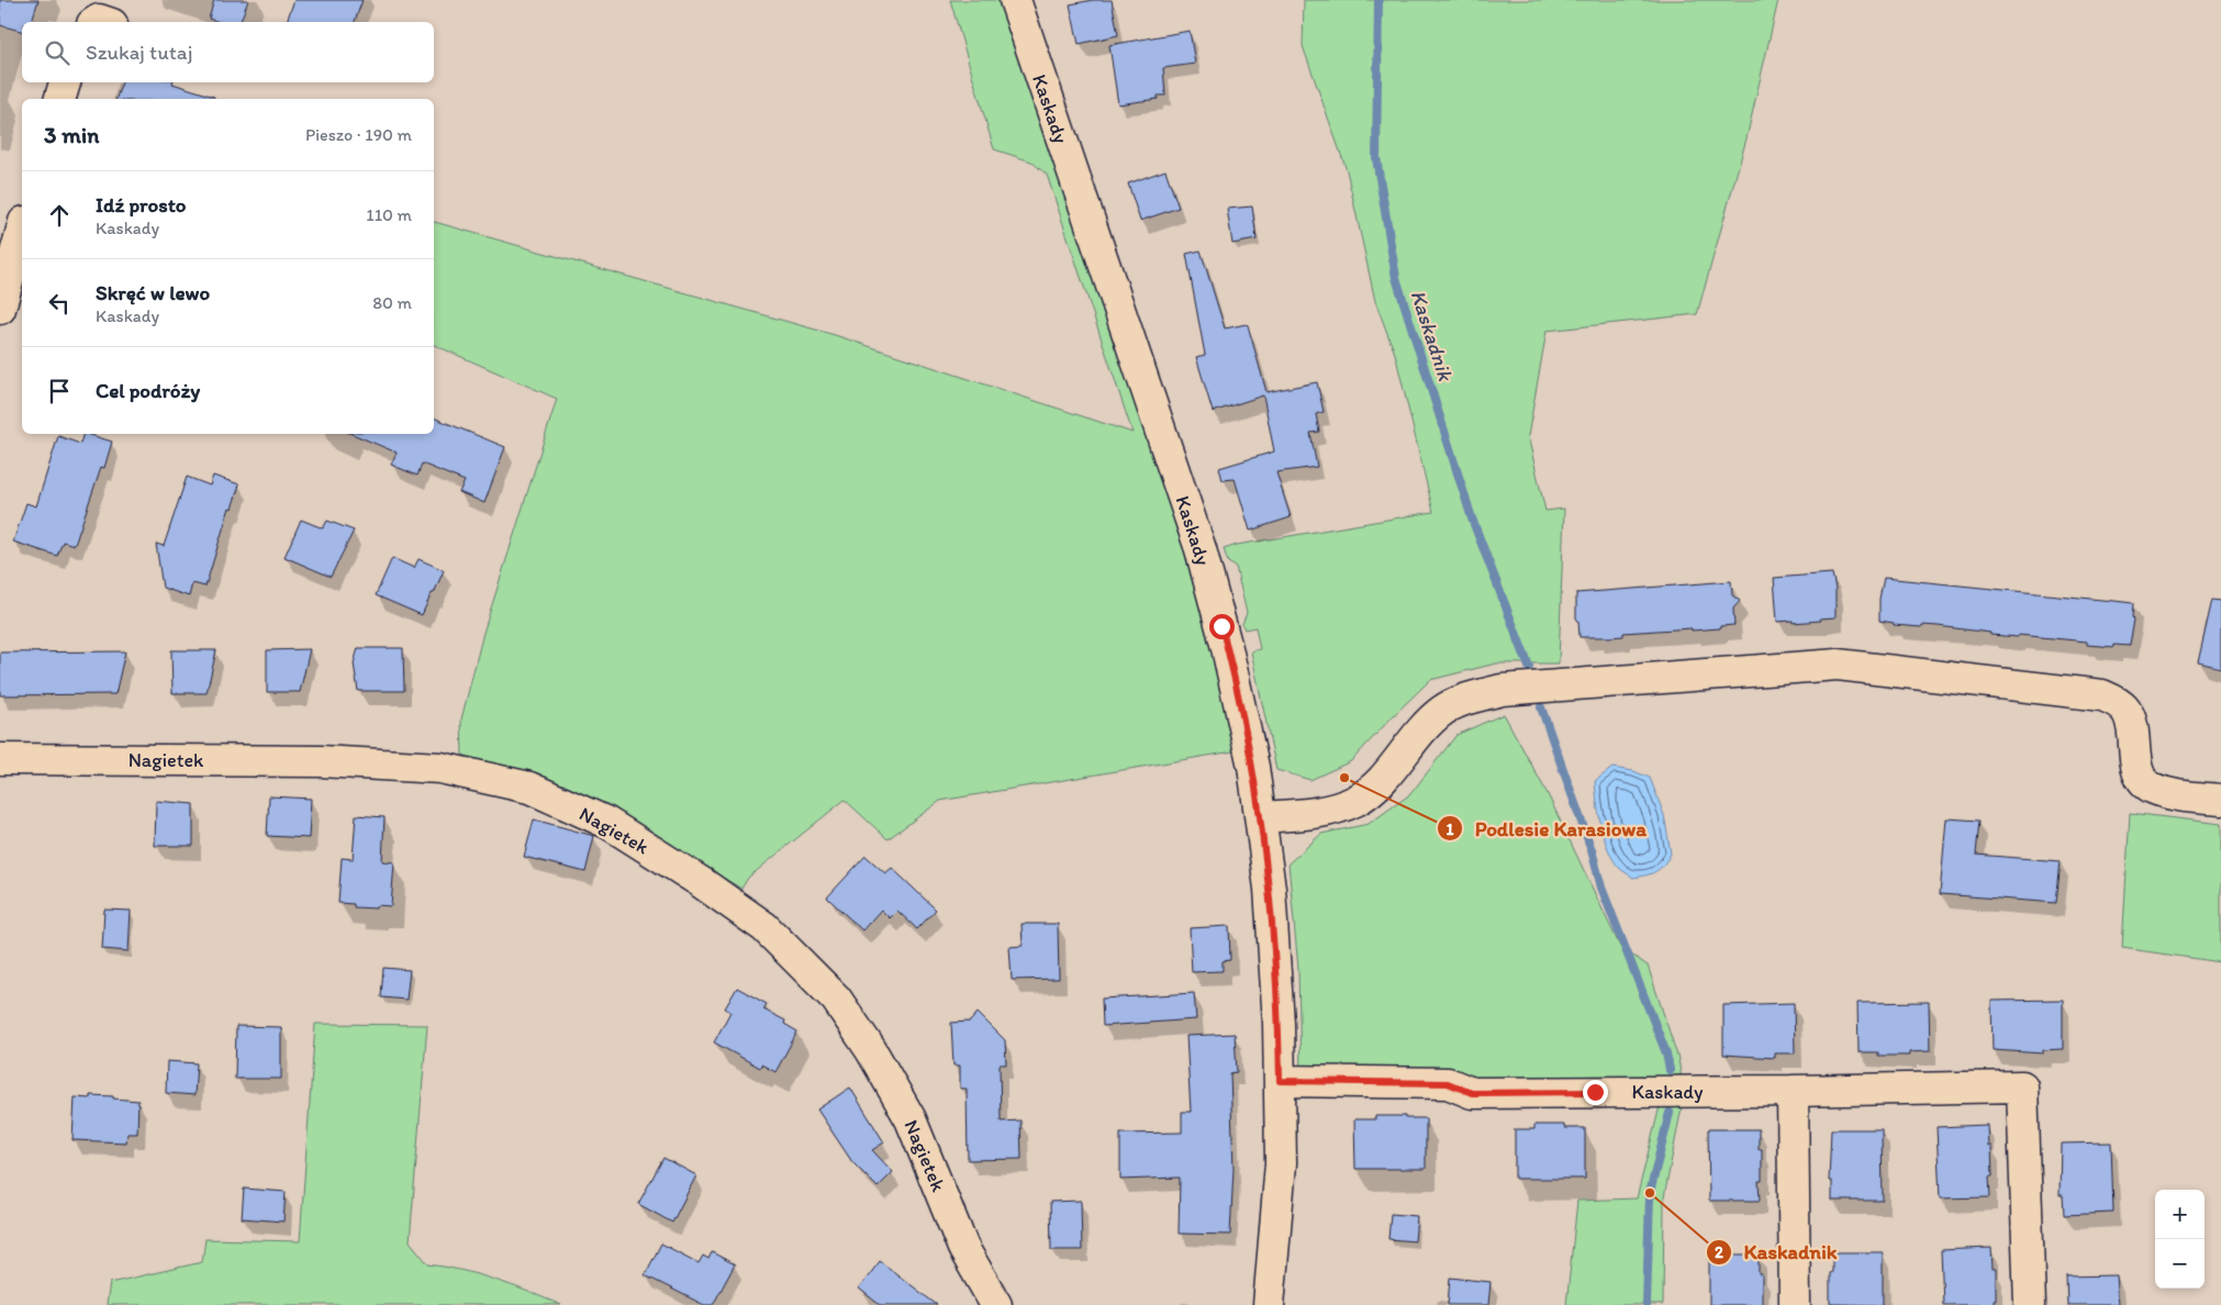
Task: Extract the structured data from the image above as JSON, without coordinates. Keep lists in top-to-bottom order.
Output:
{
  "streets": {
    "street": ["Kaskady", "Nagietek"]
  },
  "water": ["Kaskadnik"],
  "places": ["Podlesie Karasiowa", "Kaskadnik"],
  "page": {
    "search": "Szukaj tutaj",
    "heading": ["3 min", "Pieszo · 190 m"],
    "list": [
      ["Idź prosto", "Kaskady", "110 m"],
      ["Skręć w lewo", "Kaskady", "80 m"],
      "Cel podróży"
    ],
    "map_buttons": ["+", "−"]
  }
}
